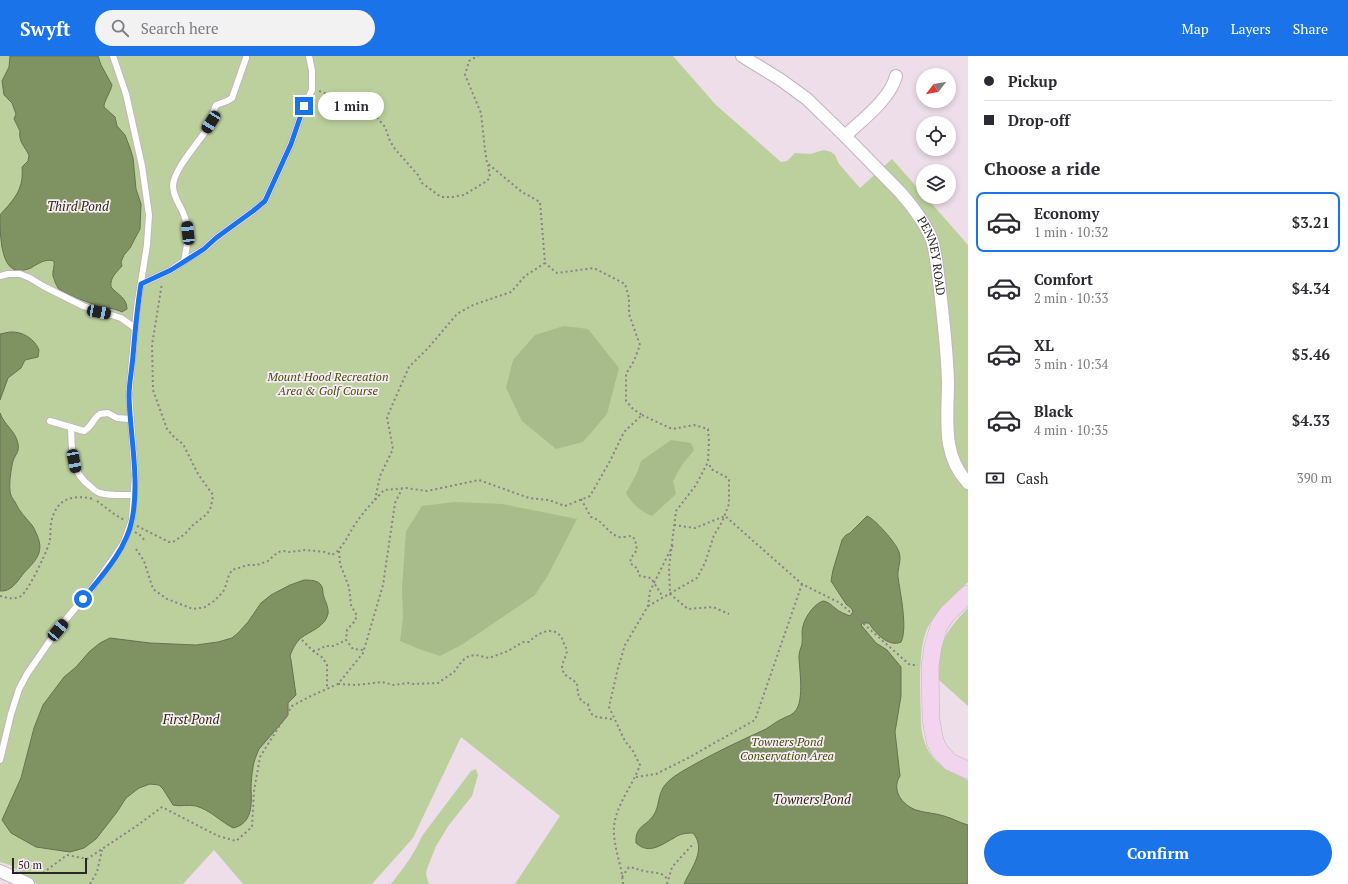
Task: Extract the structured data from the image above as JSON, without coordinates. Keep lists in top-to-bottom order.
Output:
{
  "streets": {
    "street": ["PENNEY ROAD"]
  },
  "water": ["Third Pond", "First Pond", "Towners Pond"],
  "parks": ["Mount Hood Recreation Area & Golf Course", "Towners Pond Conservation Area"],
  "scale_bar": "50 m",
  "north": "bottom left",
  "page": {
    "header": "Swyft",
    "search": "Search here",
    "nav": ["Map", "Layers", "Share"],
    "banner": ["Pickup", "Drop-off"],
    "bubble": "1 min",
    "heading": "Choose a ride",
    "list": [
      {
        "name": "Economy",
        "note": "1 min · 10:32",
        "value": "$3.21"
      },
      {
        "name": "Comfort",
        "note": "2 min · 10:33",
        "value": "$4.34"
      },
      {
        "name": "XL",
        "note": "3 min · 10:34",
        "value": "$5.46"
      },
      {
        "name": "Black",
        "note": "4 min · 10:35",
        "value": "$4.33"
      }
    ],
    "pay": ["Cash", "390 m"],
    "buttons": "Confirm",
    "scale": "50 m"
  }
}
